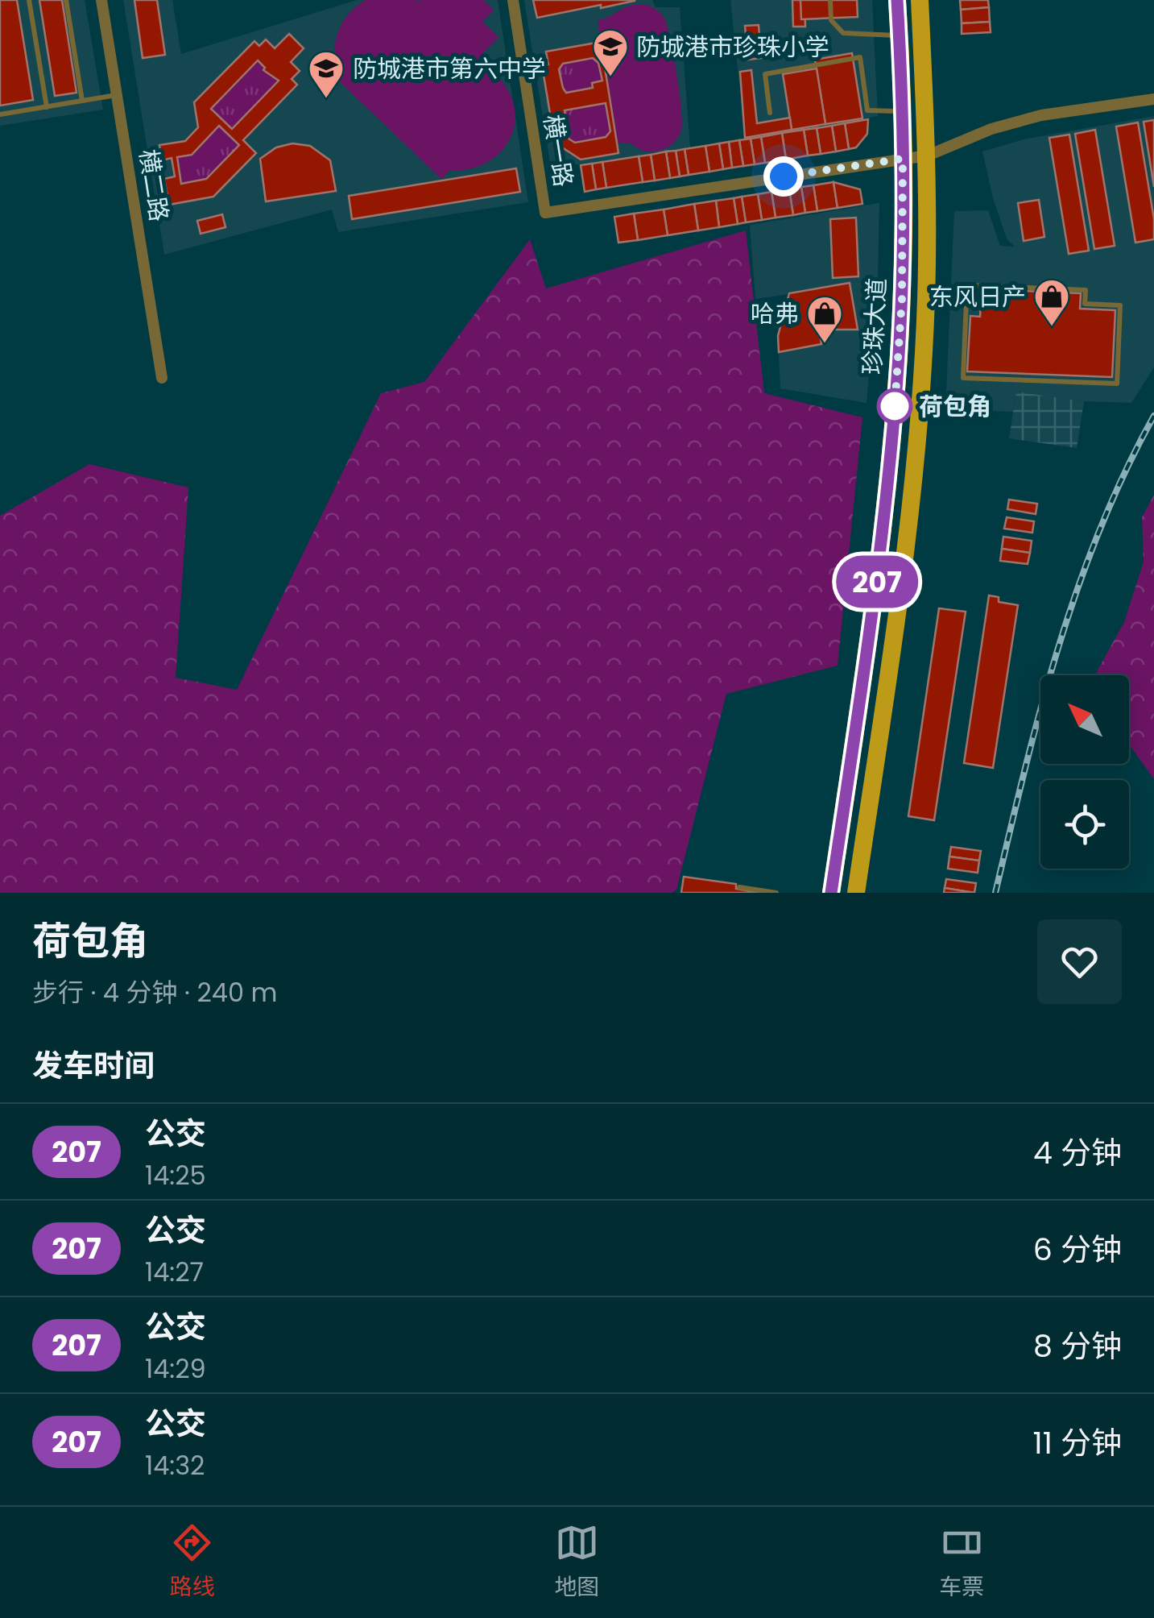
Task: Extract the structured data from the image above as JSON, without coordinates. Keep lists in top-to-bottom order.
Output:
{
  "streets": {
    "main road": ["珍珠大道"],
    "street": ["横一路", "横二路"]
  },
  "crossings": [
    ["横一路", "珍珠大道"]
  ],
  "places": {
    "school or university": ["防城港市珍珠小学", "防城港市第六中学"],
    "shop": ["东风日产", "哈弗"],
    "other": ["荷包角"]
  },
  "lines": ["bus line 207"],
  "north": "top left",
  "page": {
    "on_map": "207",
    "heading": [
      ["荷包角", "步行 · 4 分钟 · 240 m"],
      "发车时间"
    ],
    "list": [
      {
        "mark": "207",
        "name": "公交",
        "note": "14:25",
        "value": "4 分钟"
      },
      {
        "mark": "207",
        "name": "公交",
        "note": "14:27",
        "value": "6 分钟"
      },
      {
        "mark": "207",
        "name": "公交",
        "note": "14:29",
        "value": "8 分钟"
      },
      {
        "mark": "207",
        "name": "公交",
        "note": "14:32",
        "value": "11 分钟"
      }
    ],
    "tabs": ["路线", "地图", "车票"]
  }
}
